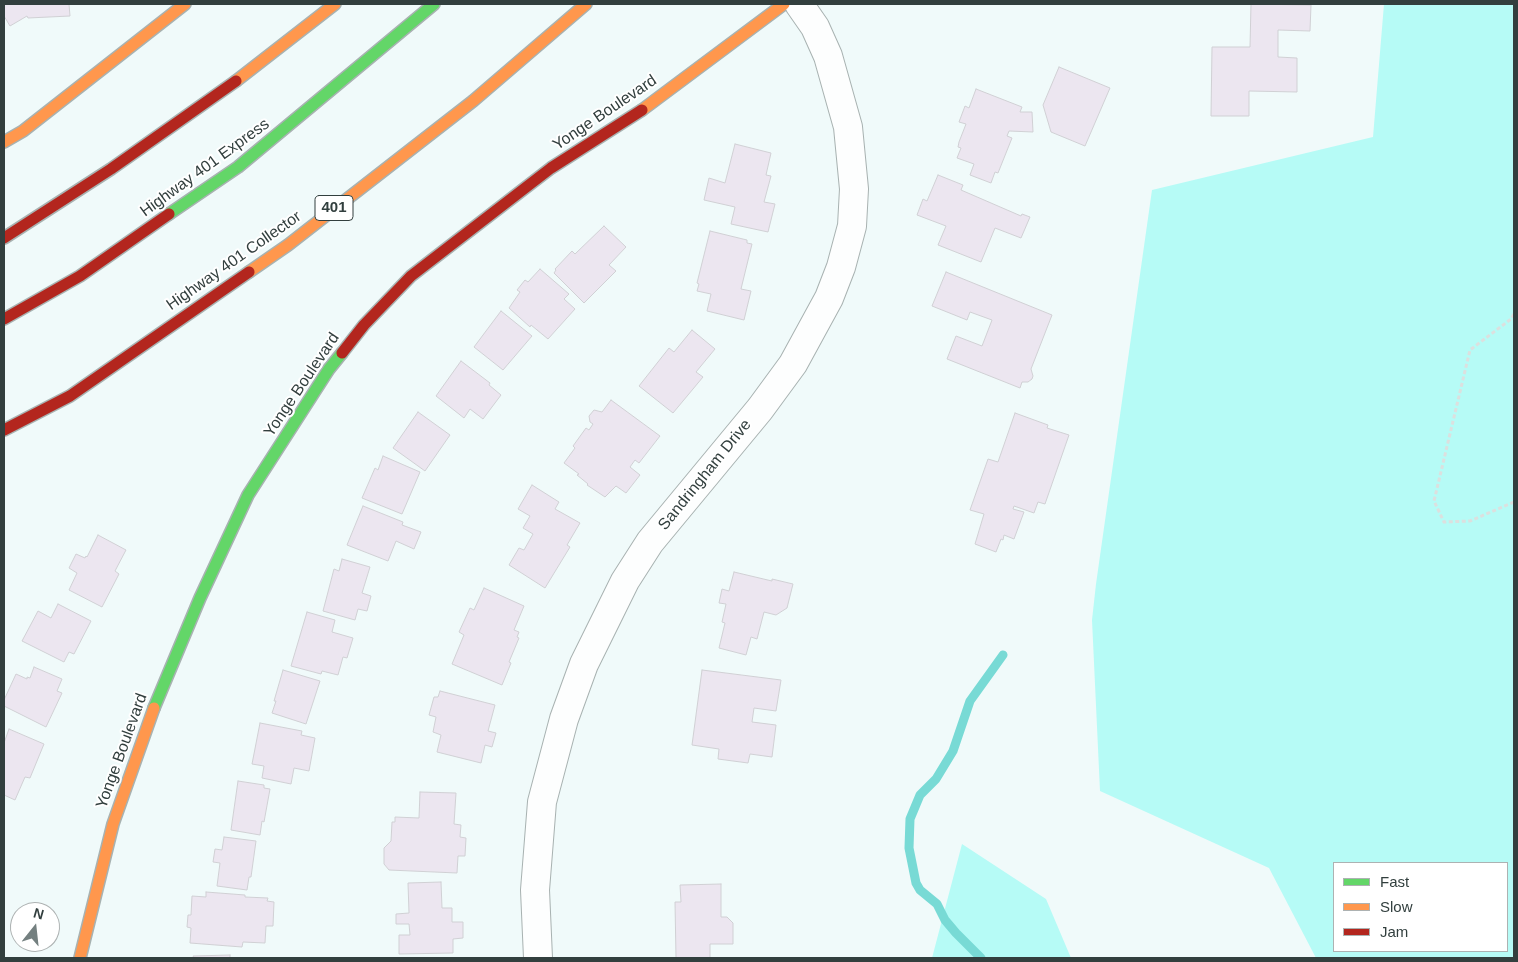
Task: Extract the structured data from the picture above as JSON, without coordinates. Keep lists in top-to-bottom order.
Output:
{
  "streets": {
    "main road": [
      "Yonge Boulevard",
      "Highway 401 Express",
      "401",
      "Highway 401 Collector"
    ],
    "street": ["Sandringham Drive"]
  },
  "legend": ["Fast", "Slow", "Jam"],
  "north": "top"
}
